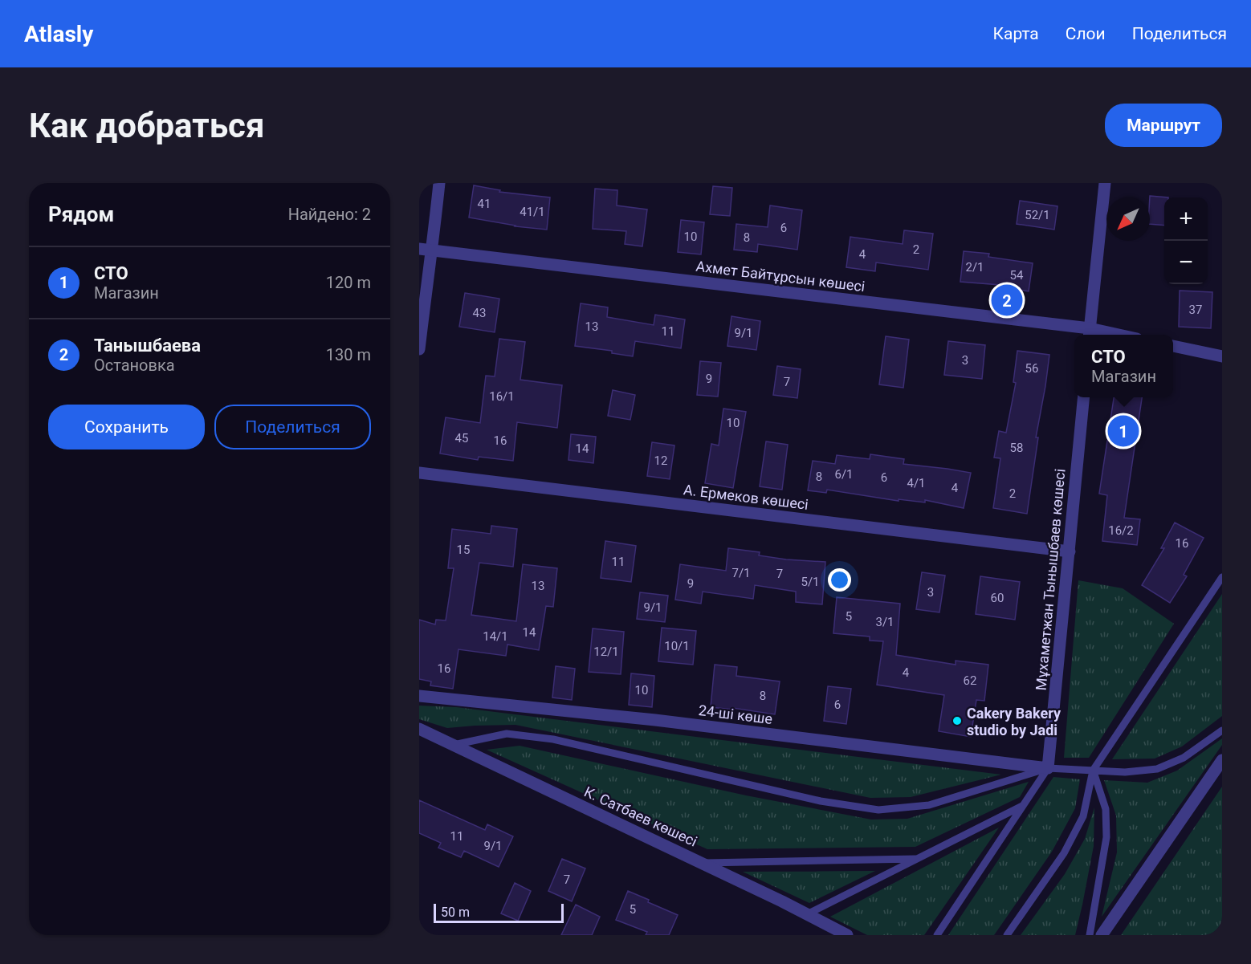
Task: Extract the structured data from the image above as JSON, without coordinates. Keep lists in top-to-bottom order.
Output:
{
  "streets": {
    "street": [
      "Ахмет Байтұрсын көшесі",
      "А. Ермеков көшесі",
      "Мұхаметжан Тынышбаев көшесі",
      "24-ші көше",
      "К. Сатбаев көшесі"
    ]
  },
  "crossings": [
    ["А. Ермеков көшесі", "Мұхаметжан Тынышбаев көшесі"],
    ["Мұхаметжан Тынышбаев көшесі", "24-ші көше"]
  ],
  "places": ["Cakery Bakery studio by Jadi"],
  "house_numbers": [
    "41",
    "41/1",
    "52/1",
    "6",
    "10",
    "8",
    "2",
    "4",
    "2/1",
    "54",
    "37",
    "43",
    "13",
    "11",
    "9/1",
    "3",
    "56",
    "9",
    "7",
    "16/1",
    "10",
    "45",
    "16",
    "58",
    "14",
    "12",
    "6/1",
    "8",
    "6",
    "4/1",
    "4",
    "2",
    "16/2",
    "16",
    "15",
    "11",
    "7/1",
    "7",
    "5/1",
    "9",
    "13",
    "3",
    "60",
    "9/1",
    "5",
    "3/1",
    "14",
    "14/1",
    "10/1",
    "12/1",
    "16",
    "4",
    "62",
    "10",
    "8",
    "6",
    "11",
    "9/1",
    "7",
    "5"
  ],
  "scale_bar": "50 m",
  "north": "bottom left",
  "page": {
    "header": "Atlasly",
    "nav": ["Карта", "Слои", "Поделиться"],
    "buttons": [
      "Маршрут",
      ["Сохранить", "Поделиться"]
    ],
    "title": "Как добраться",
    "heading": ["Рядом", "Найдено: 2"],
    "map_buttons": ["+", "−"],
    "list": [
      {
        "mark": "1",
        "name": "СТО",
        "note": "Магазин",
        "value": "120 m"
      },
      {
        "mark": "2",
        "name": "Танышбаева",
        "note": "Остановка",
        "value": "130 m"
      }
    ],
    "pins": ["2", "1"],
    "popup": ["СТО", "Магазин"],
    "scale": "50 m"
  }
}
